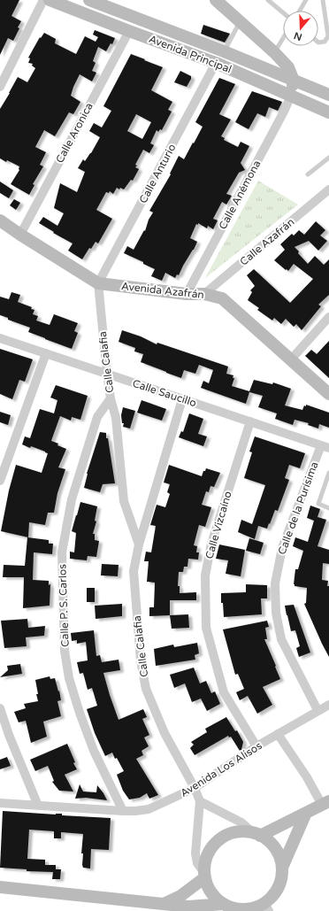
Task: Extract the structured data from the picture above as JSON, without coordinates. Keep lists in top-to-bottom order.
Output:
{
  "streets": {
    "street": [
      "Avenida Principal",
      "Calle Aronica",
      "Calle Anturio",
      "Calle Anémona",
      "Calle Azafrán",
      "Avenida Azafrán",
      "Calle Calafia",
      "Calle Saucillo",
      "Calle de la Purísima",
      "Calle Vizcaíno",
      "Calle P. S. Carlos",
      "Avenida Los Alisos"
    ]
  },
  "crossings": [
    ["Avenida Principal", "Calle Aronica"],
    ["Avenida Principal", "Calle Anturio"],
    ["Avenida Principal", "Calle Anémona"],
    ["Calle Aronica", "Avenida Azafrán"],
    ["Calle Anturio", "Avenida Azafrán"],
    ["Calle Anturio", "Calle Calafia"],
    ["Calle Anémona", "Avenida Azafrán"],
    ["Calle Azafrán", "Avenida Azafrán"],
    ["Avenida Azafrán", "Calle Calafia"],
    ["Calle Calafia", "Calle Saucillo"],
    ["Calle Calafia", "Calle P. S. Carlos"],
    ["Calle Calafia", "Avenida Los Alisos"],
    ["Calle Saucillo", "Calle de la Purísima"],
    ["Calle Saucillo", "Calle Vizcaíno"],
    ["Calle de la Purísima", "Avenida Los Alisos"],
    ["Calle Vizcaíno", "Avenida Los Alisos"],
    ["Calle P. S. Carlos", "Avenida Los Alisos"]
  ],
  "north": "bottom"
}
